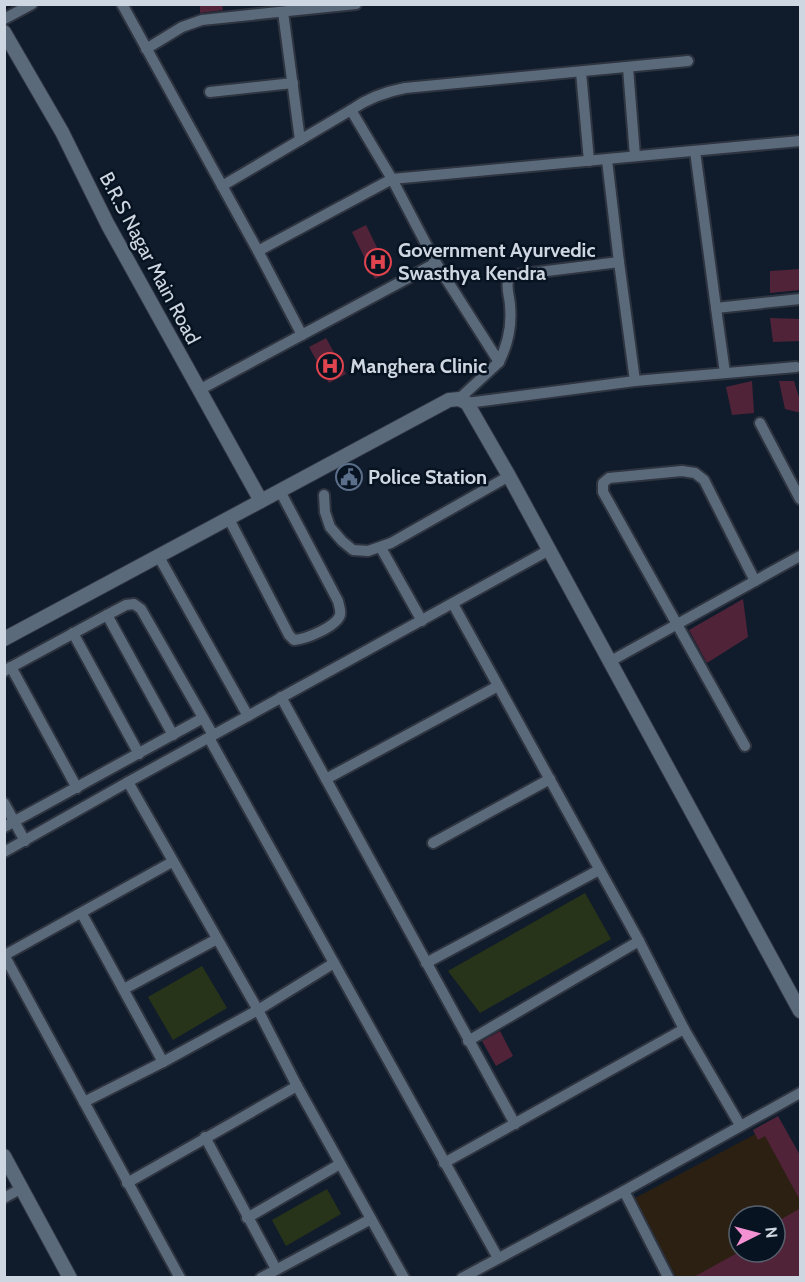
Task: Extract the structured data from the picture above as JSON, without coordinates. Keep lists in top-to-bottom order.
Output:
{
  "streets": {
    "street": ["B.R.S Nagar Main Road"]
  },
  "places": {
    "hospital": ["Government Ayurvedic Swasthya Kendra", "Manghera Clinic"],
    "public building": ["Police Station"]
  },
  "north": "right"
}
